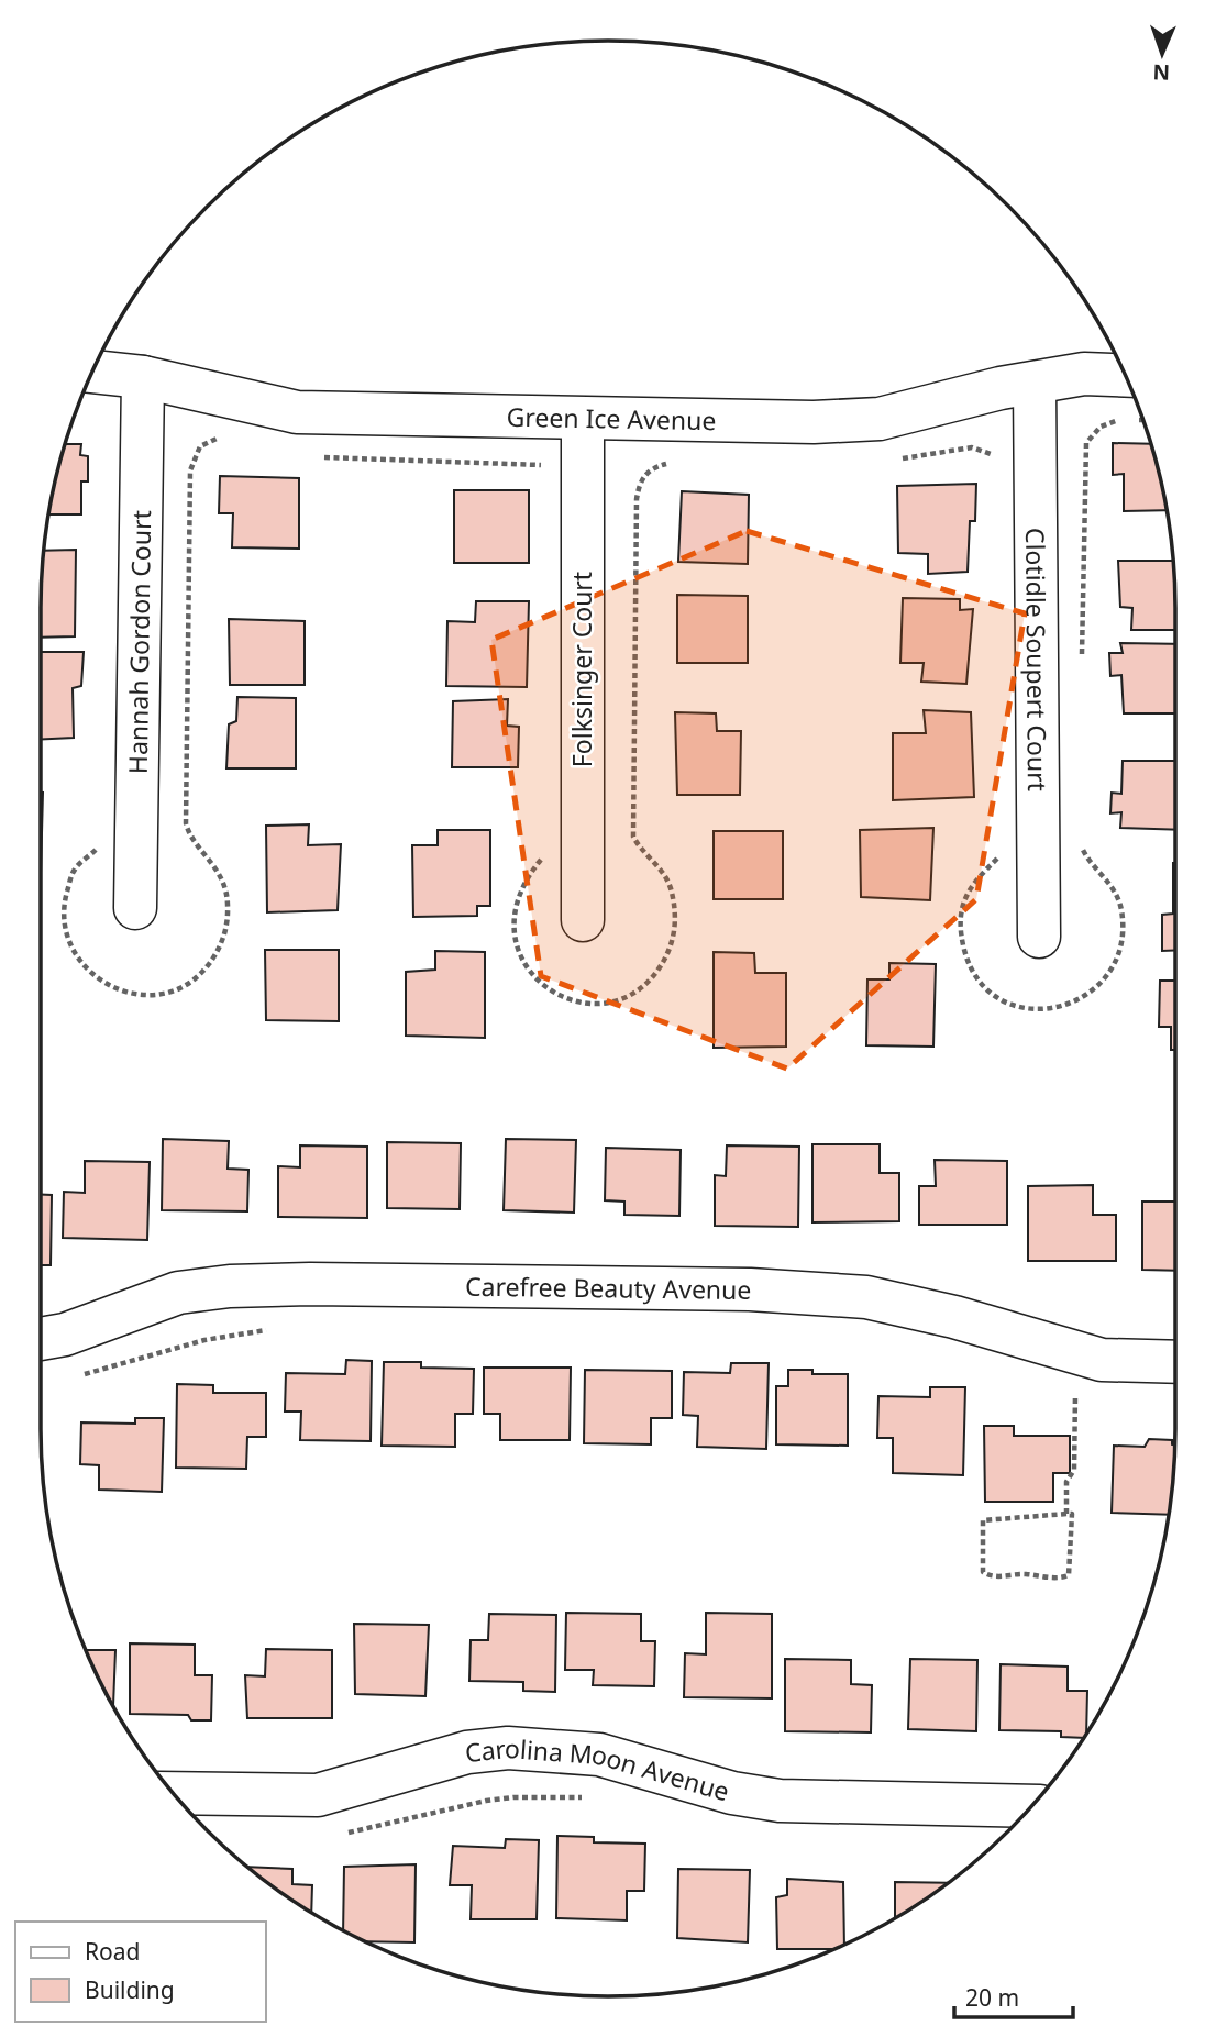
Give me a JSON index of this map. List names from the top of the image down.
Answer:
{
  "streets": {
    "street": [
      "Green Ice Avenue",
      "Hannah Gordon Court",
      "Clotidle Soupert Court",
      "Folksinger Court",
      "Carefree Beauty Avenue",
      "Carolina Moon Avenue"
    ]
  },
  "crossings": [
    ["Green Ice Avenue", "Hannah Gordon Court"],
    ["Green Ice Avenue", "Clotidle Soupert Court"],
    ["Green Ice Avenue", "Folksinger Court"]
  ],
  "legend": ["Road", "Building"],
  "scale_bar": "20 m",
  "north": "bottom"
}
